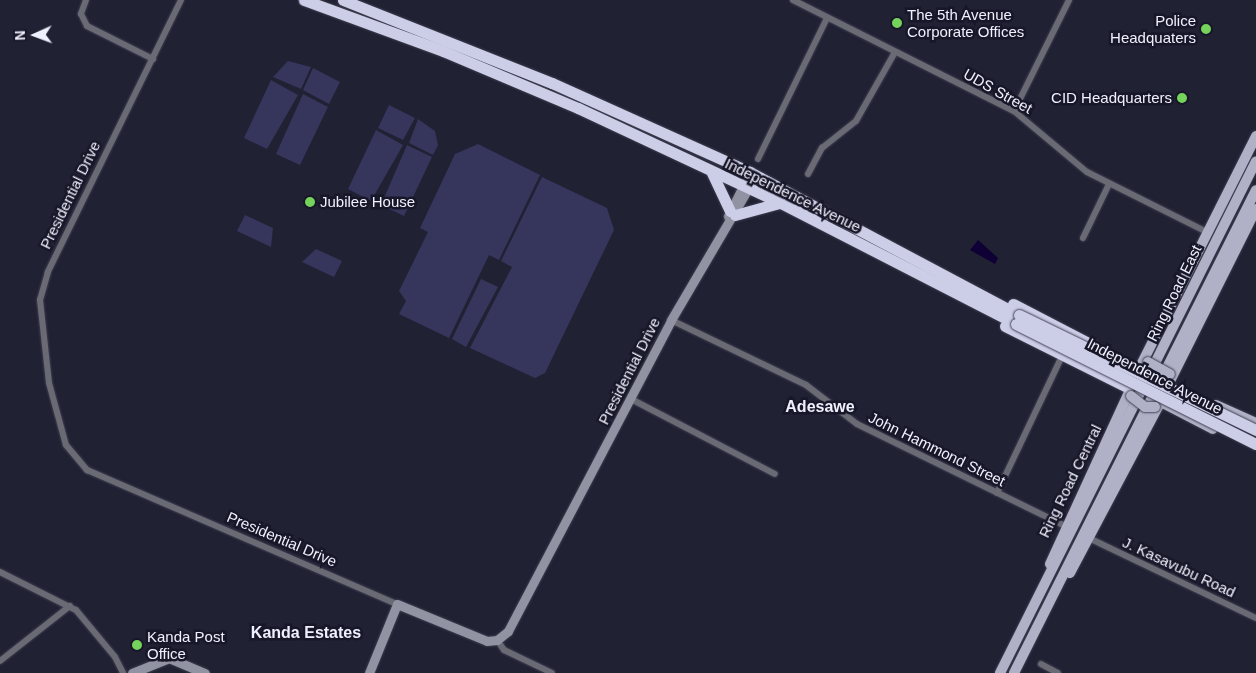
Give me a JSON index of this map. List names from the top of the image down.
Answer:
{
  "streets": {
    "highway": ["Independence Avenue"],
    "main road": ["Ring Road East", "Ring Road Central"],
    "street": [
      "UDS Street",
      "Presidential Drive",
      "John Hammond Street",
      "J. Kasavubu Road"
    ]
  },
  "crossings": [
    ["UDS Street", "Ring Road East"],
    ["Presidential Drive", "Independence Avenue"],
    ["Presidential Drive", "John Hammond Street"],
    ["Independence Avenue", "Ring Road East"],
    ["Independence Avenue", "Ring Road Central"],
    ["Ring Road East", "Ring Road Central"],
    ["John Hammond Street", "Ring Road Central"]
  ],
  "districts": ["Adesawe", "Kanda Estates"],
  "places": [
    "The 5th Avenue Corporate Offices",
    "Police Headquaters",
    "CID Headquarters",
    "Jubilee House",
    "Kanda Post Office"
  ],
  "north": "left"
}
